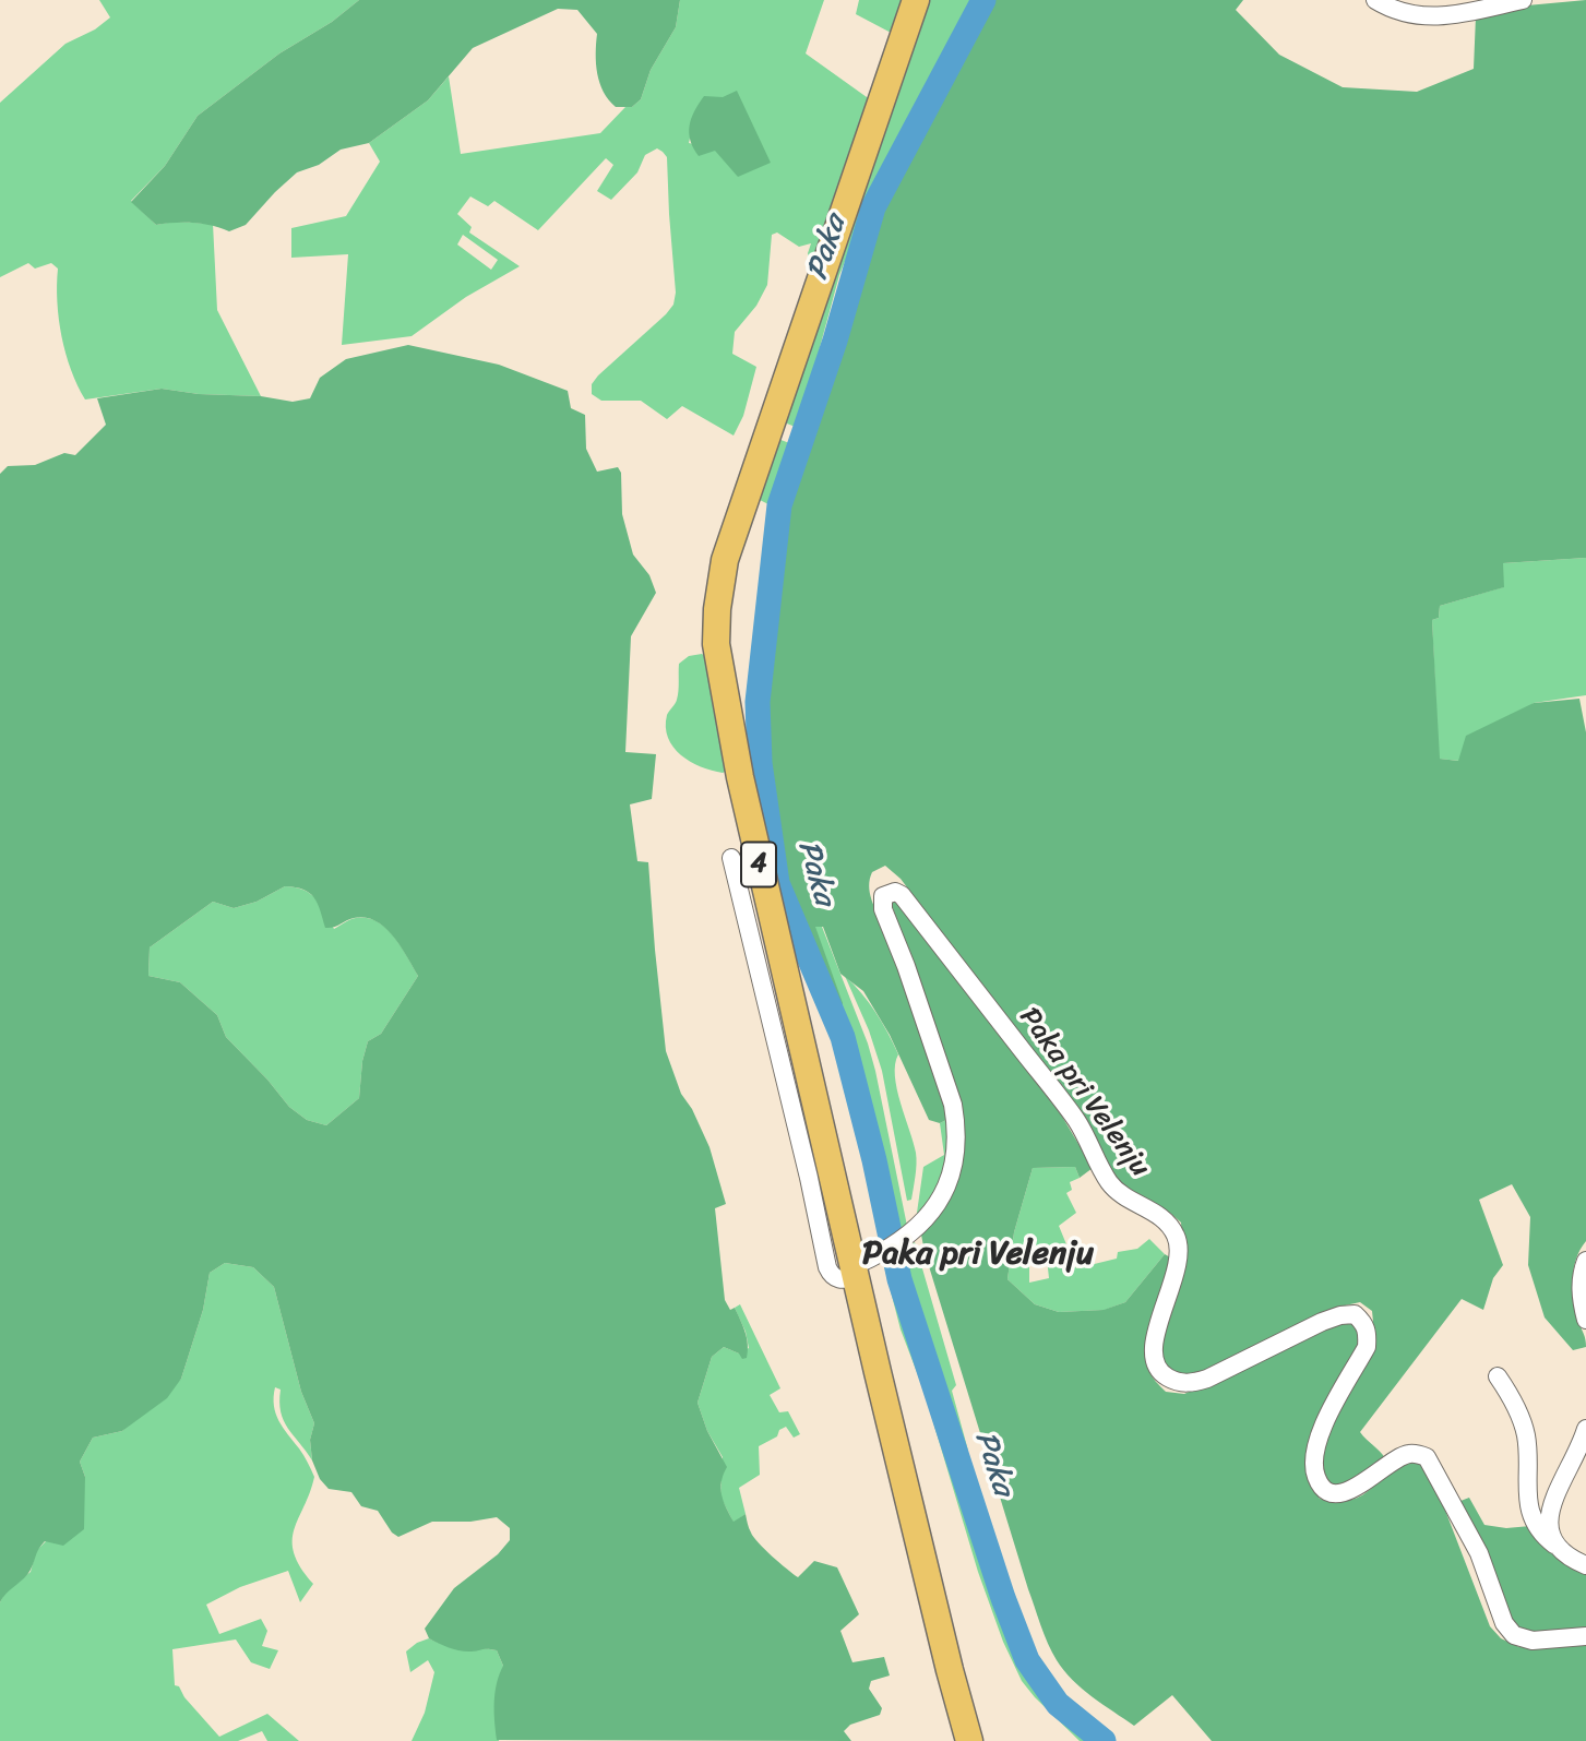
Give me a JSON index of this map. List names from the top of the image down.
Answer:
{
  "streets": {
    "main road": ["4"],
    "street": ["Paka pri Velenju"]
  },
  "crossings": [
    ["4", "Paka pri Velenju"]
  ],
  "districts": ["Paka pri Velenju"],
  "water": ["Paka"]
}
